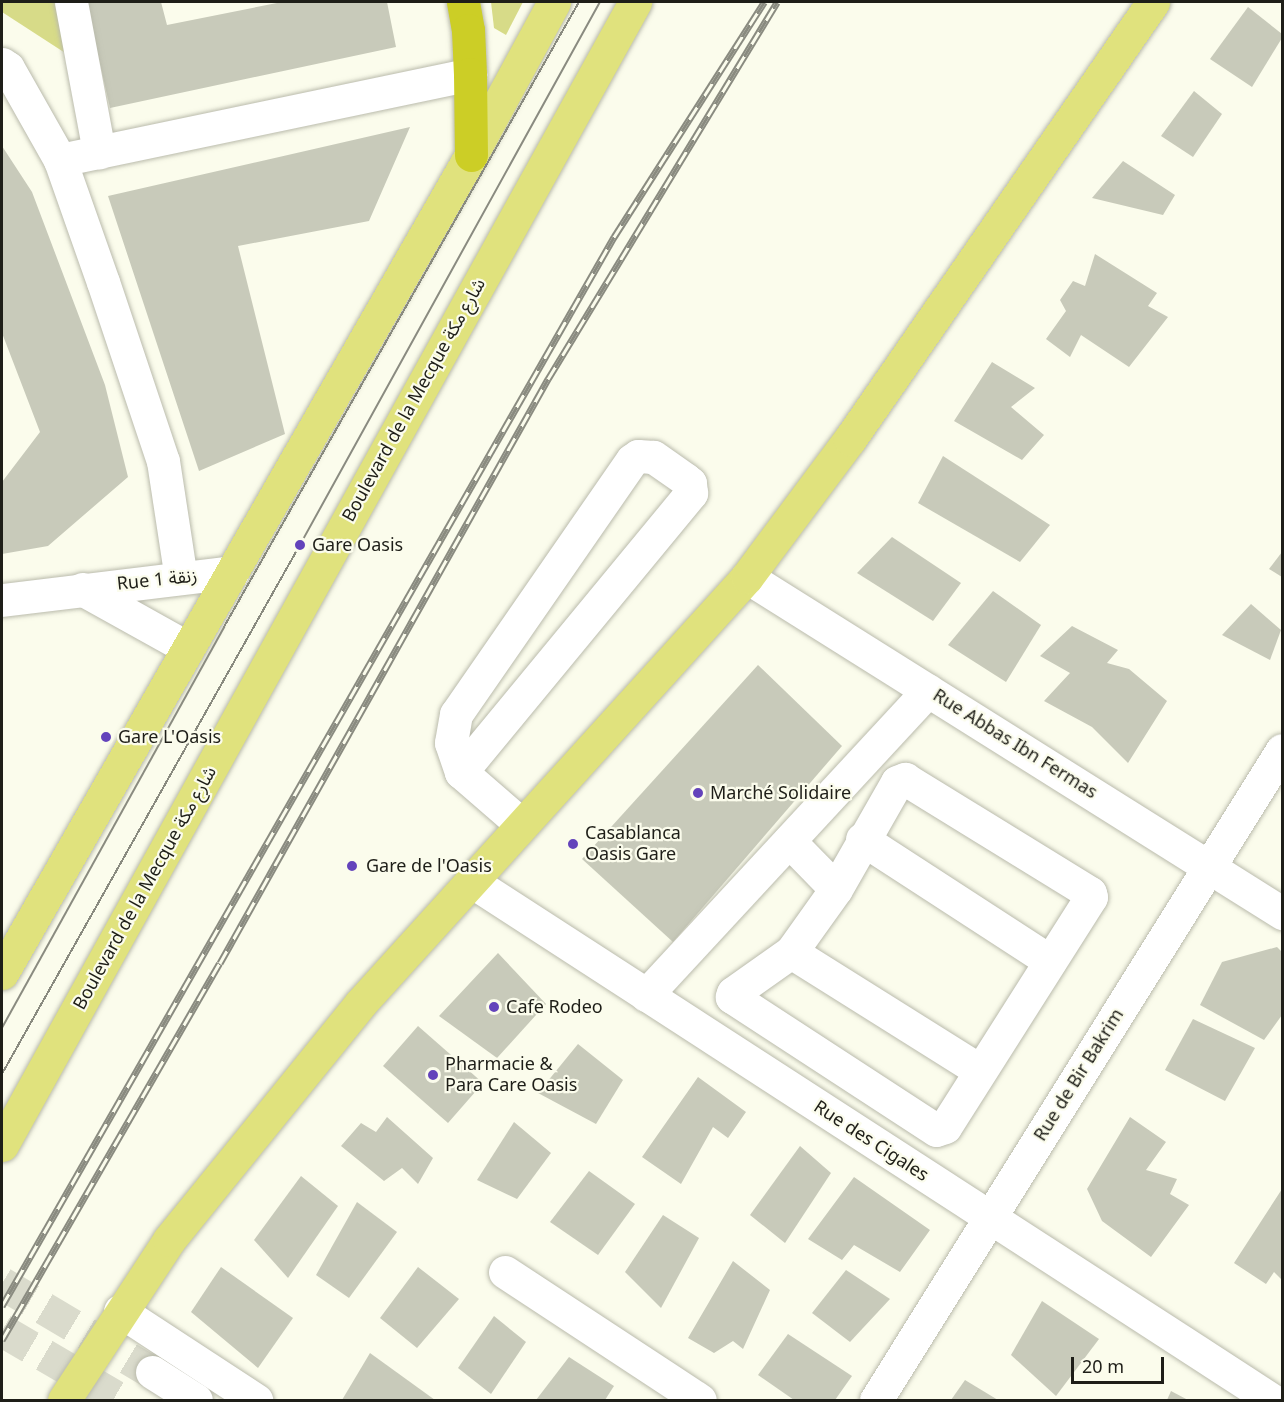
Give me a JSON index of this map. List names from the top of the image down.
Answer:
{
  "streets": {
    "main road": ["Boulevard de la Mecque شارع مكة"],
    "street": [
      "Rue 1 زنقة",
      "Rue Abbas Ibn Fermas",
      "Rue de Bir Bakrim",
      "Rue des Cigales"
    ]
  },
  "crossings": [
    ["Rue Abbas Ibn Fermas", "Rue de Bir Bakrim"],
    ["Rue de Bir Bakrim", "Rue des Cigales"]
  ],
  "places": [
    "Gare Oasis",
    "Gare L'Oasis",
    "Marché Solidaire",
    "Casablanca Oasis Gare",
    "Gare de l'Oasis",
    "Cafe Rodeo",
    "Pharmacie & Para Care Oasis"
  ],
  "scale_bar": "20 m"
}
